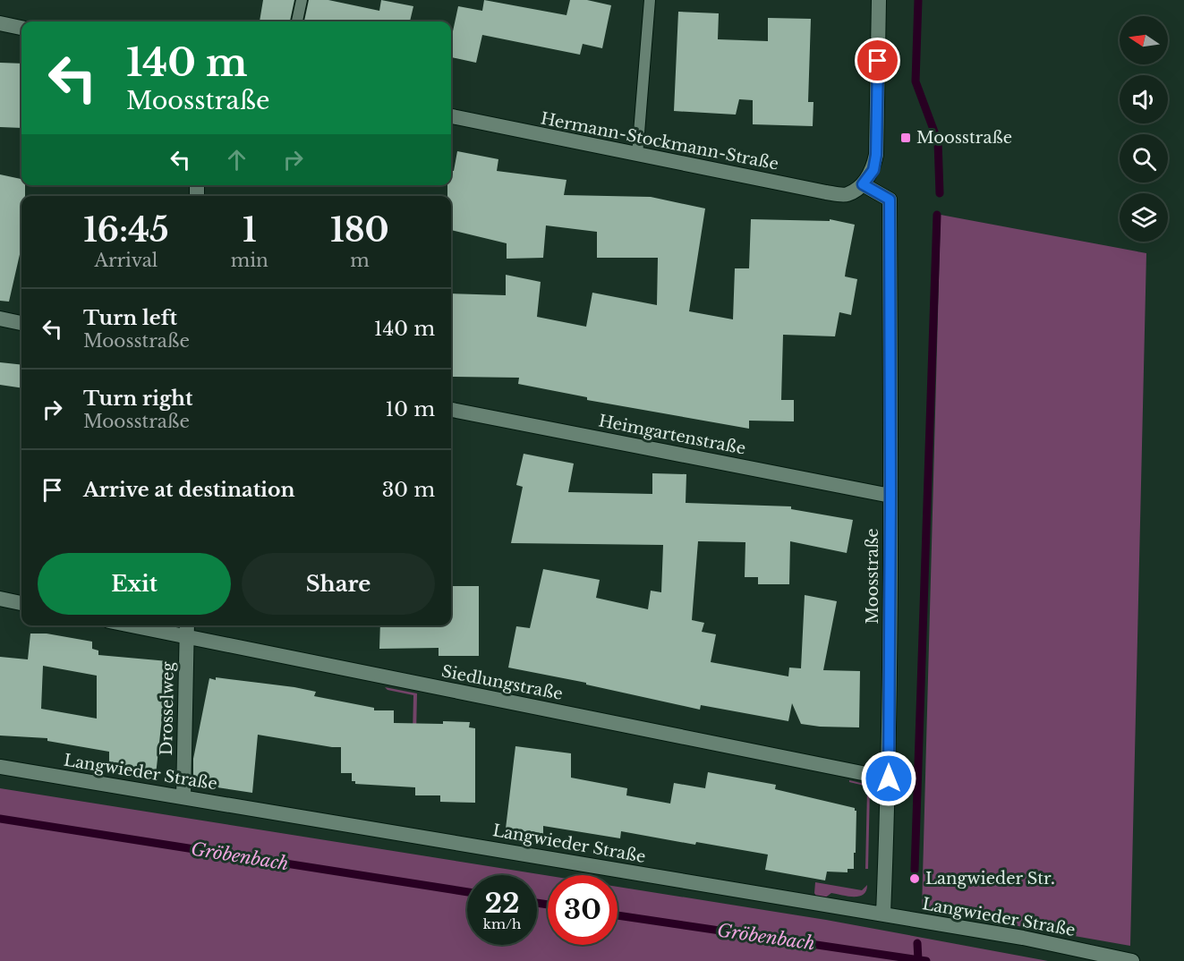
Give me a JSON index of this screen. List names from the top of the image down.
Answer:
{
  "streets": {
    "street": [
      "Hermann-Stockmann-Straße",
      "Heimgartenstraße",
      "Moosstraße",
      "Siedlungstraße",
      "Drosselweg",
      "Langwieder Straße"
    ]
  },
  "crossings": [
    ["Hermann-Stockmann-Straße", "Moosstraße"],
    ["Heimgartenstraße", "Moosstraße"],
    ["Moosstraße", "Siedlungstraße"],
    ["Moosstraße", "Langwieder Straße"],
    ["Siedlungstraße", "Drosselweg"],
    ["Drosselweg", "Langwieder Straße"]
  ],
  "water": ["Gröbenbach"],
  "places": {
    "transit": ["Moosstraße"],
    "other": ["Langwieder Str."]
  },
  "north": "left",
  "page": {
    "turn": ["140 m", "Moosstraße"],
    "eta": [
      "16:45",
      "Arrival",
      "1",
      "min",
      "180",
      "m"
    ],
    "list": [
      {
        "name": "Turn left",
        "note": "Moosstraße",
        "value": "140 m"
      },
      {
        "name": "Turn right",
        "note": "Moosstraße",
        "value": "10 m"
      },
      {
        "name": "Arrive at destination",
        "value": "30 m"
      }
    ],
    "buttons": ["Exit", "Share"],
    "speed": "22 km/h",
    "limit": "30"
  }
}
